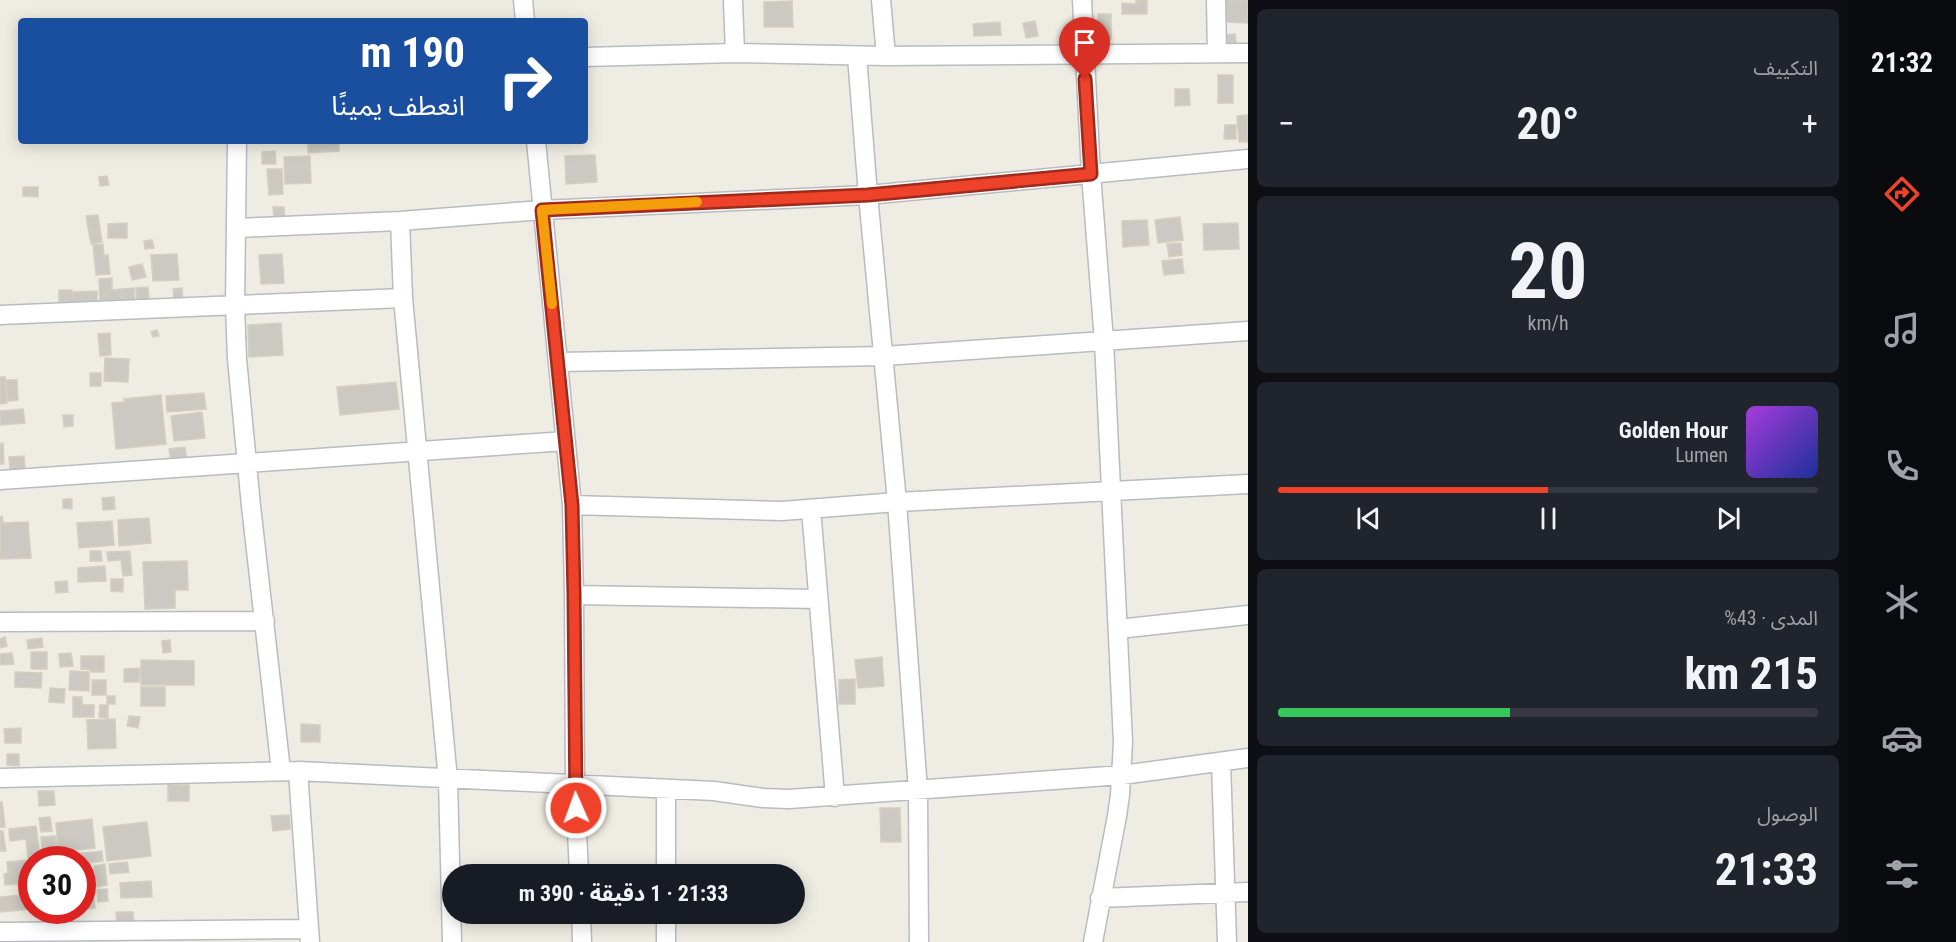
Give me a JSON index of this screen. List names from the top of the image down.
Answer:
{
  "page": {
    "tabs": "21:32",
    "tile": [
      "التكييف",
      ["20", "km/h"],
      ["المدى · 43%", "215 km"],
      ["الوصول", "21:33"]
    ],
    "turn": ["190 m", "انعطف يمينًا"],
    "heat": ["−", "20°", "+"],
    "song": ["Golden Hour", "Lumen"],
    "limit": "30",
    "trip": "21:33 · 1 دقيقة · 390 m"
  }
}
